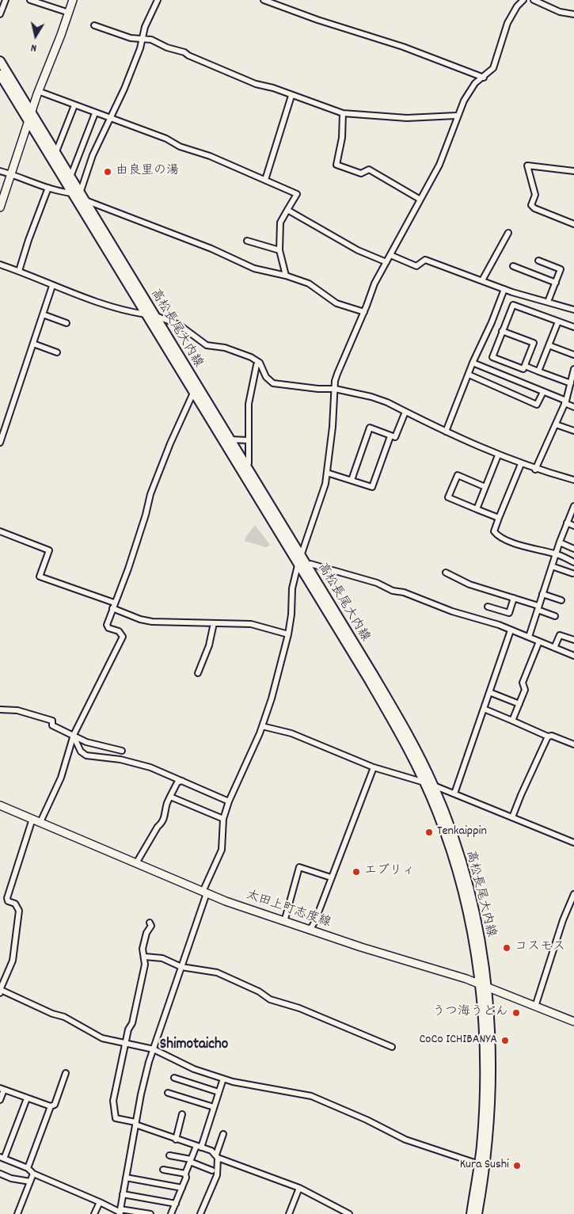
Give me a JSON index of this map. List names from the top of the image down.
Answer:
{
  "streets": {
    "main road": ["高松長尾大内線", "太田上町志度線"]
  },
  "crossings": [
    ["高松長尾大内線", "太田上町志度線"]
  ],
  "districts": ["Shimotaicho"],
  "places": [
    "由良里の湯",
    "Tenkaippin",
    "エブリィ",
    "コスモス",
    "うつ海うどん",
    "CoCo ICHIBANYA",
    "Kura Sushi"
  ],
  "north": "bottom"
}
